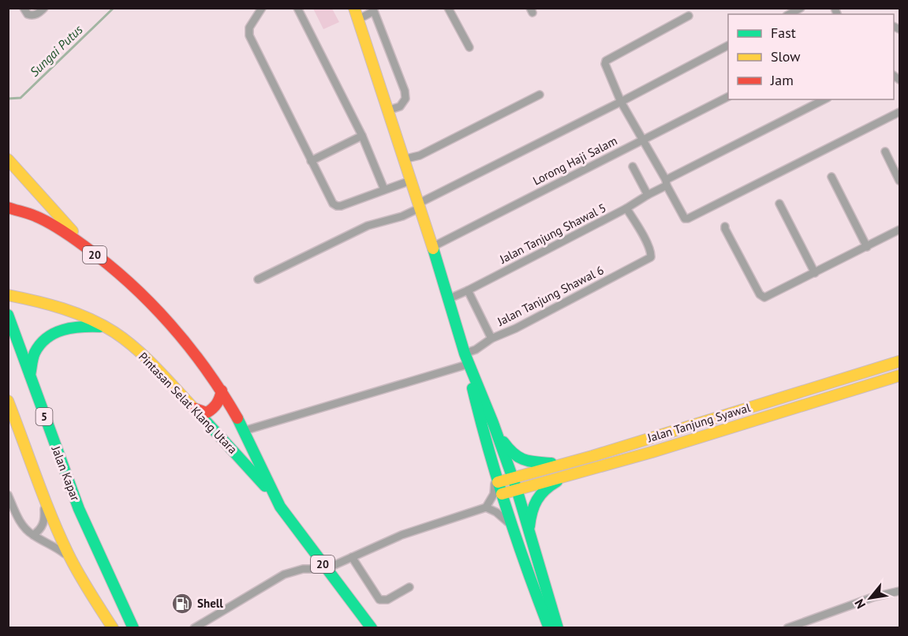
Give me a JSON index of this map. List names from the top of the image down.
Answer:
{
  "streets": {
    "main road": [
      "20",
      "Pintasan Selat Klang Utara",
      "5",
      "Jalan Tanjung Syawal",
      "Jalan Kapar"
    ],
    "street": ["Lorong Haji Salam", "Jalan Tanjung Shawal 5", "Jalan Tanjung Shawal 6"]
  },
  "crossings": [
    ["Jalan Tanjung Shawal 5", "Jalan Tanjung Shawal 6"]
  ],
  "water": ["Sungai Putus"],
  "places": {
    "fuel station": ["Shell"]
  },
  "legend": ["Fast", "Slow", "Jam"],
  "north": "bottom left"
}
